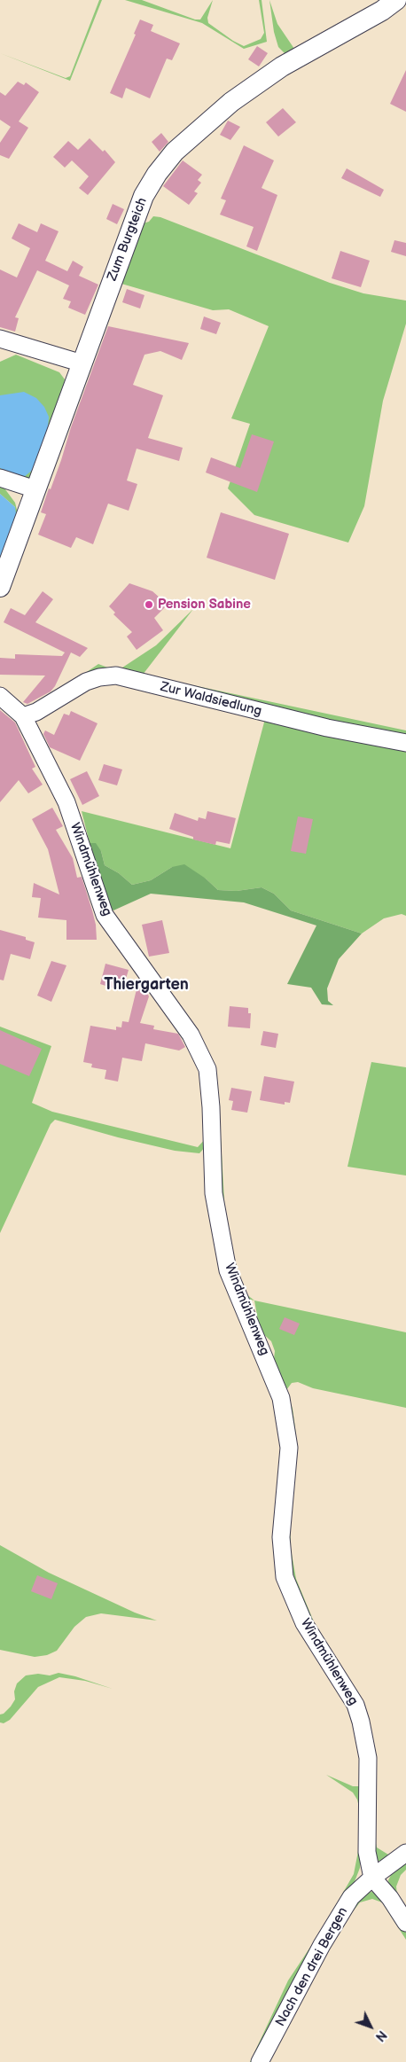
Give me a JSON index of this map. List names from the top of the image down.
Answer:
{
  "streets": {
    "street": [
      "Zum Burgteich",
      "Zur Waldsiedlung",
      "Windmühlenweg",
      "Nach den drei Bergen"
    ]
  },
  "crossings": [
    ["Zur Waldsiedlung", "Windmühlenweg"],
    ["Windmühlenweg", "Nach den drei Bergen"]
  ],
  "districts": ["Thiergarten"],
  "places": ["Pension Sabine"],
  "north": "bottom right"
}
